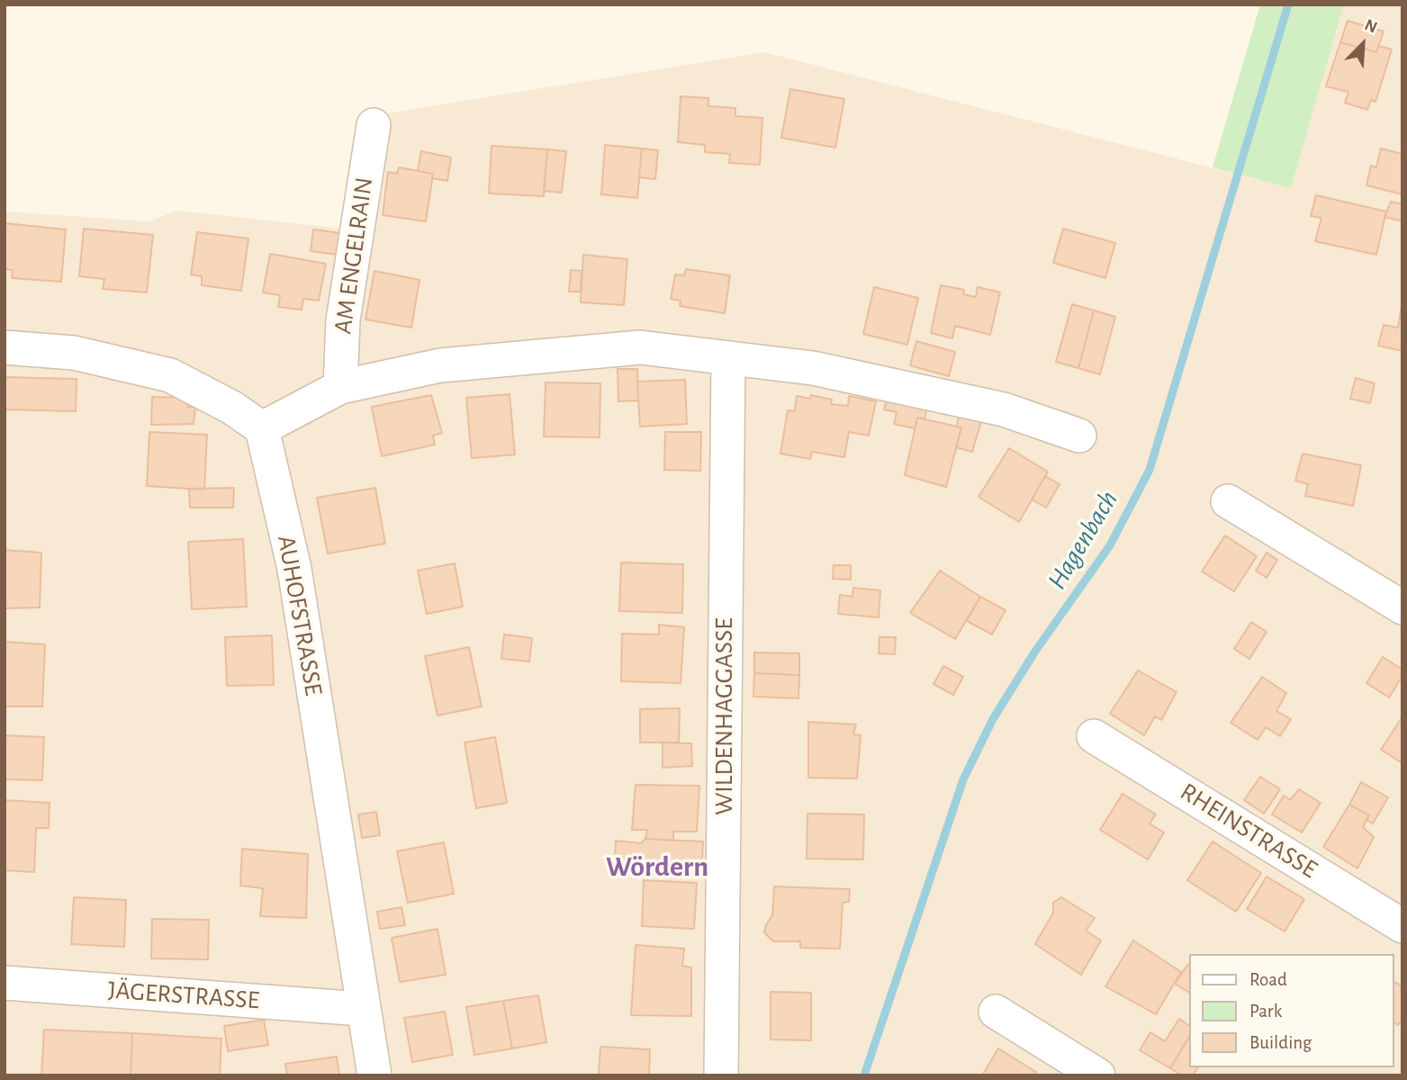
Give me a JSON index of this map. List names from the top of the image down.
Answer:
{
  "streets": {
    "street": [
      "AM ENGELRAIN",
      "AUHOFSTRASSE",
      "WILDENHAGGASSE",
      "RHEINSTRASSE",
      "JÄGERSTRASSE"
    ]
  },
  "crossings": [
    ["AUHOFSTRASSE", "JÄGERSTRASSE"]
  ],
  "districts": ["Wördern"],
  "water": ["Hagenbach"],
  "legend": ["Road", "Park", "Building"],
  "north": "top right"
}
